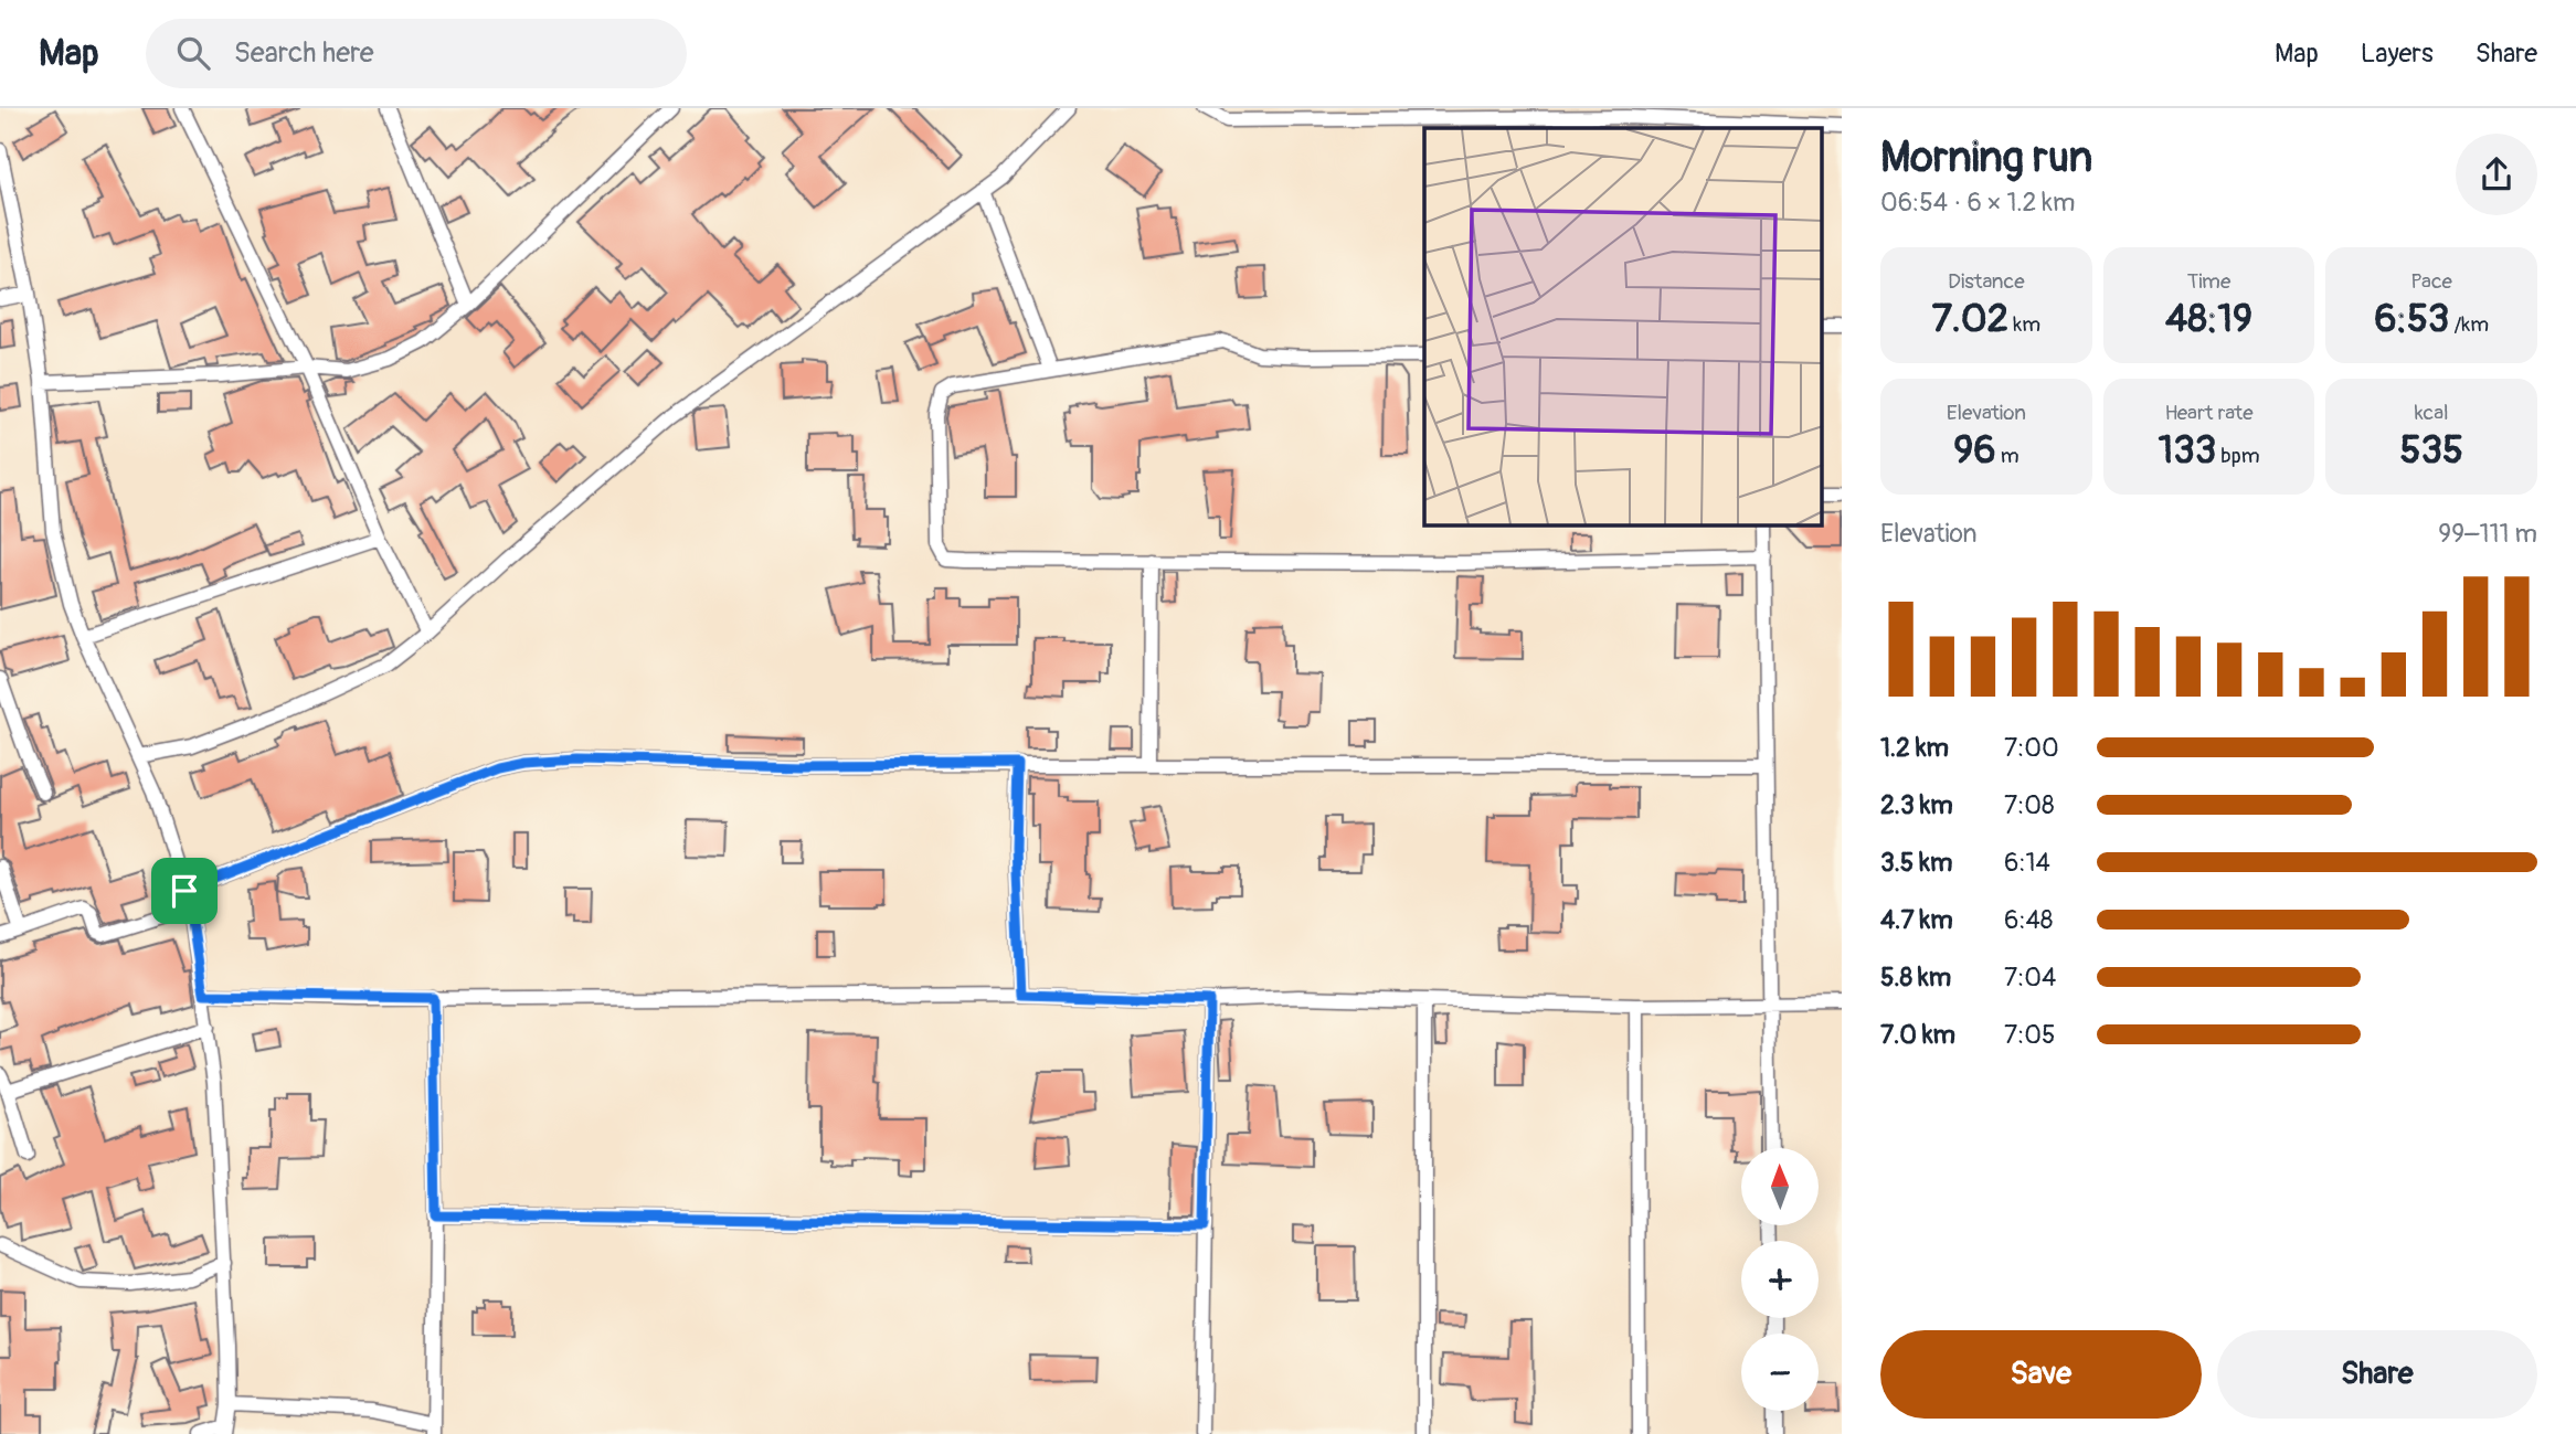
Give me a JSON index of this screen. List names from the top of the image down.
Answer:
{
  "north": "top",
  "page": {
    "header": "Map",
    "search": "Search here",
    "nav": ["Map", "Layers", "Share"],
    "heading": ["Morning run", "06:54 · 6 × 1.2 km"],
    "stats": [
      ["Distance", "7.02 km"],
      ["Time", "48:19"],
      ["Pace", "6:53 /km"],
      ["Elevation", "96 m"],
      ["Heart rate", "133 bpm"],
      ["kcal", "535"]
    ],
    "chart": ["Elevation", "99–111 m"],
    "list": [
      {
        "name": "1.2 km",
        "note": "7:00"
      },
      {
        "name": "2.3 km",
        "note": "7:08"
      },
      {
        "name": "3.5 km",
        "note": "6:14"
      },
      {
        "name": "4.7 km",
        "note": "6:48"
      },
      {
        "name": "5.8 km",
        "note": "7:04"
      },
      {
        "name": "7.0 km",
        "note": "7:05"
      }
    ],
    "map_buttons": ["+", "−"],
    "buttons": ["Save", "Share"]
  }
}
